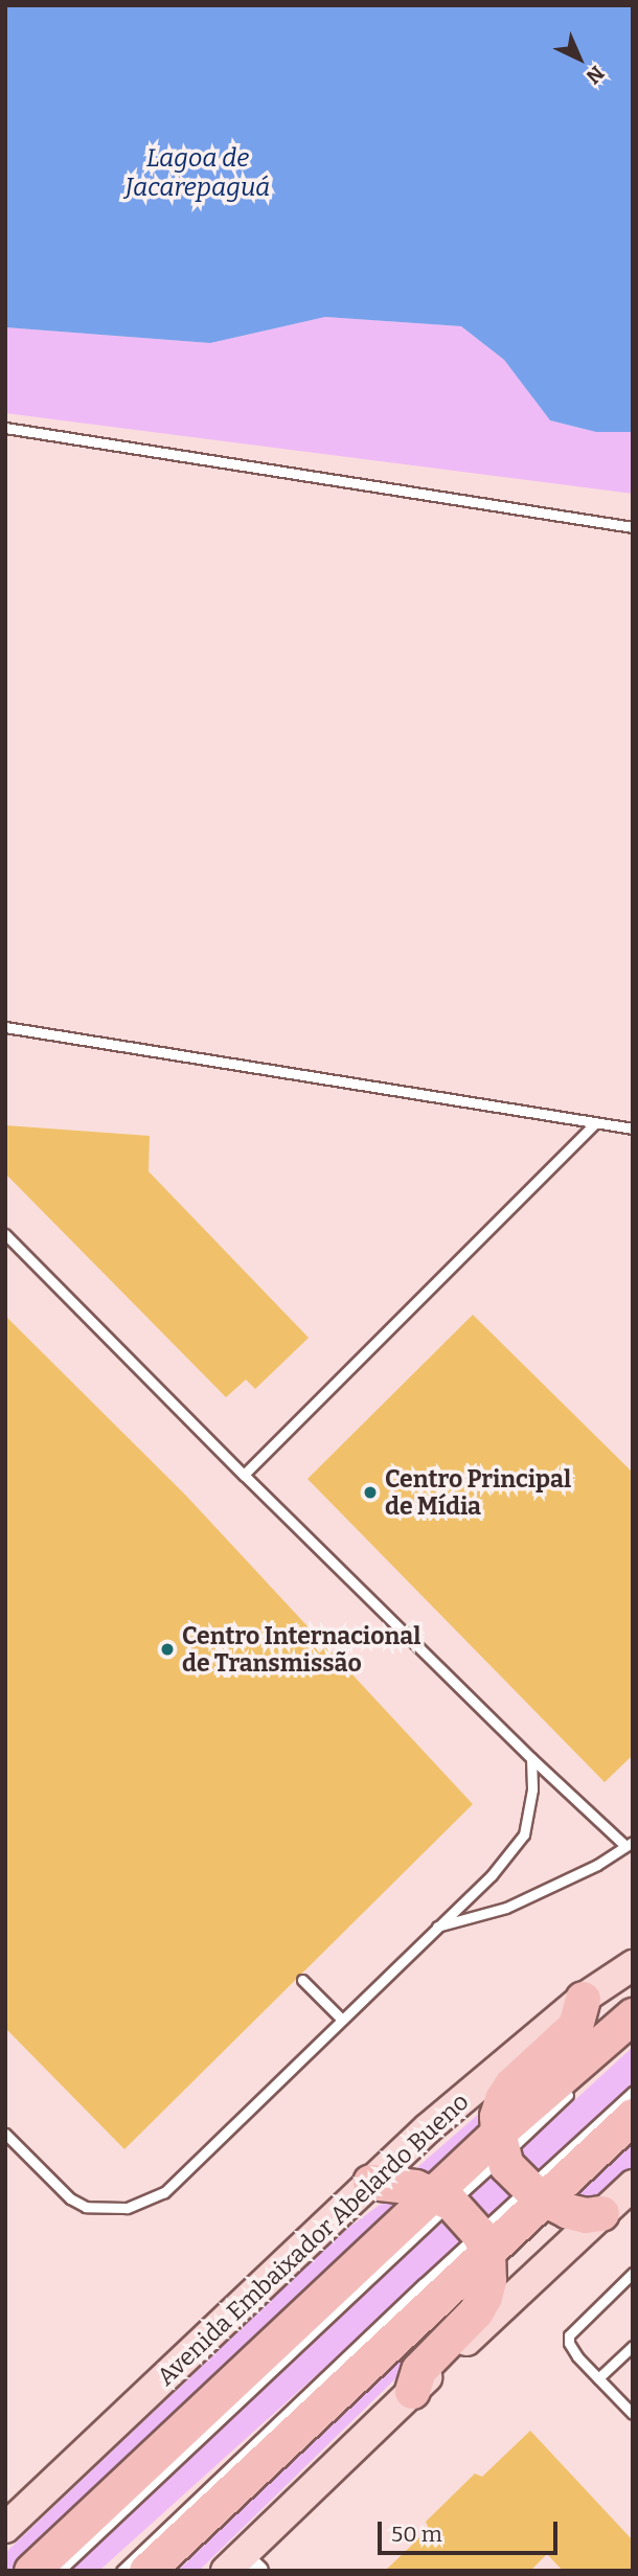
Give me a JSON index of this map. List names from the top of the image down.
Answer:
{
  "streets": {
    "highway": ["Avenida Embaixador Abelardo Bueno"]
  },
  "water": ["Lagoa de Jacarepaguá"],
  "places": ["Centro Principal de Mídia", "Centro Internacional de Transmissão"],
  "scale_bar": "50 m",
  "north": "bottom right"
}
